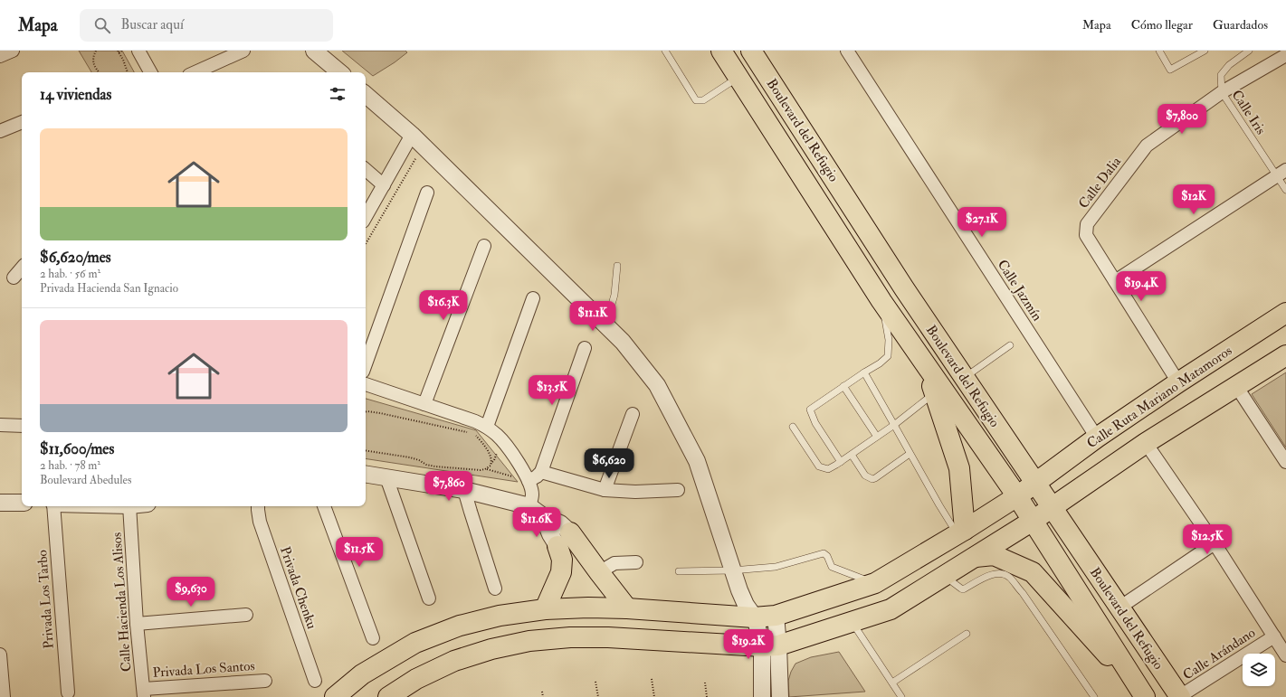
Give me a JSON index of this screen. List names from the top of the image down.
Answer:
{
  "streets": {
    "main road": ["Boulevard del Refugio", "Calle Ruta Mariano Matamoros"],
    "street": [
      "Calle Dalia",
      "Calle Jazmín",
      "Privada Chenku",
      "Privada Los Tarbo",
      "Calle Hacienda Los Alisos",
      "Calle Arándano",
      "Privada Los Santos"
    ],
    "lane": ["Calle Iris"]
  },
  "crossings": [
    ["Calle Iris", "Calle Dalia"],
    ["Boulevard del Refugio", "Calle Ruta Mariano Matamoros"],
    ["Boulevard del Refugio", "Calle Arándano"],
    ["Calle Dalia", "Calle Ruta Mariano Matamoros"],
    ["Calle Jazmín", "Calle Ruta Mariano Matamoros"],
    ["Calle Hacienda Los Alisos", "Privada Los Santos"]
  ],
  "page": {
    "header": "Mapa",
    "search": "Buscar aquí",
    "nav": ["Mapa", "Cómo llegar", "Guardados"],
    "heading": "14 viviendas",
    "price": [
      "$7,800",
      "$12K",
      "$27.1K",
      "$19.4K",
      "$16.3K",
      "$11.1K",
      "$13.5K",
      "$6,620",
      "$7,860",
      "$11.6K",
      "$12.5K",
      "$11.5K",
      "$9,630",
      "$19.2K"
    ],
    "list": [
      {
        "name": "$6,620/mes",
        "note": "2 hab. · 56 m² · Privada Hacienda San Ignacio"
      },
      {
        "name": "$11,600/mes",
        "note": "2 hab. · 78 m² · Boulevard Abedules"
      }
    ]
  }
}
